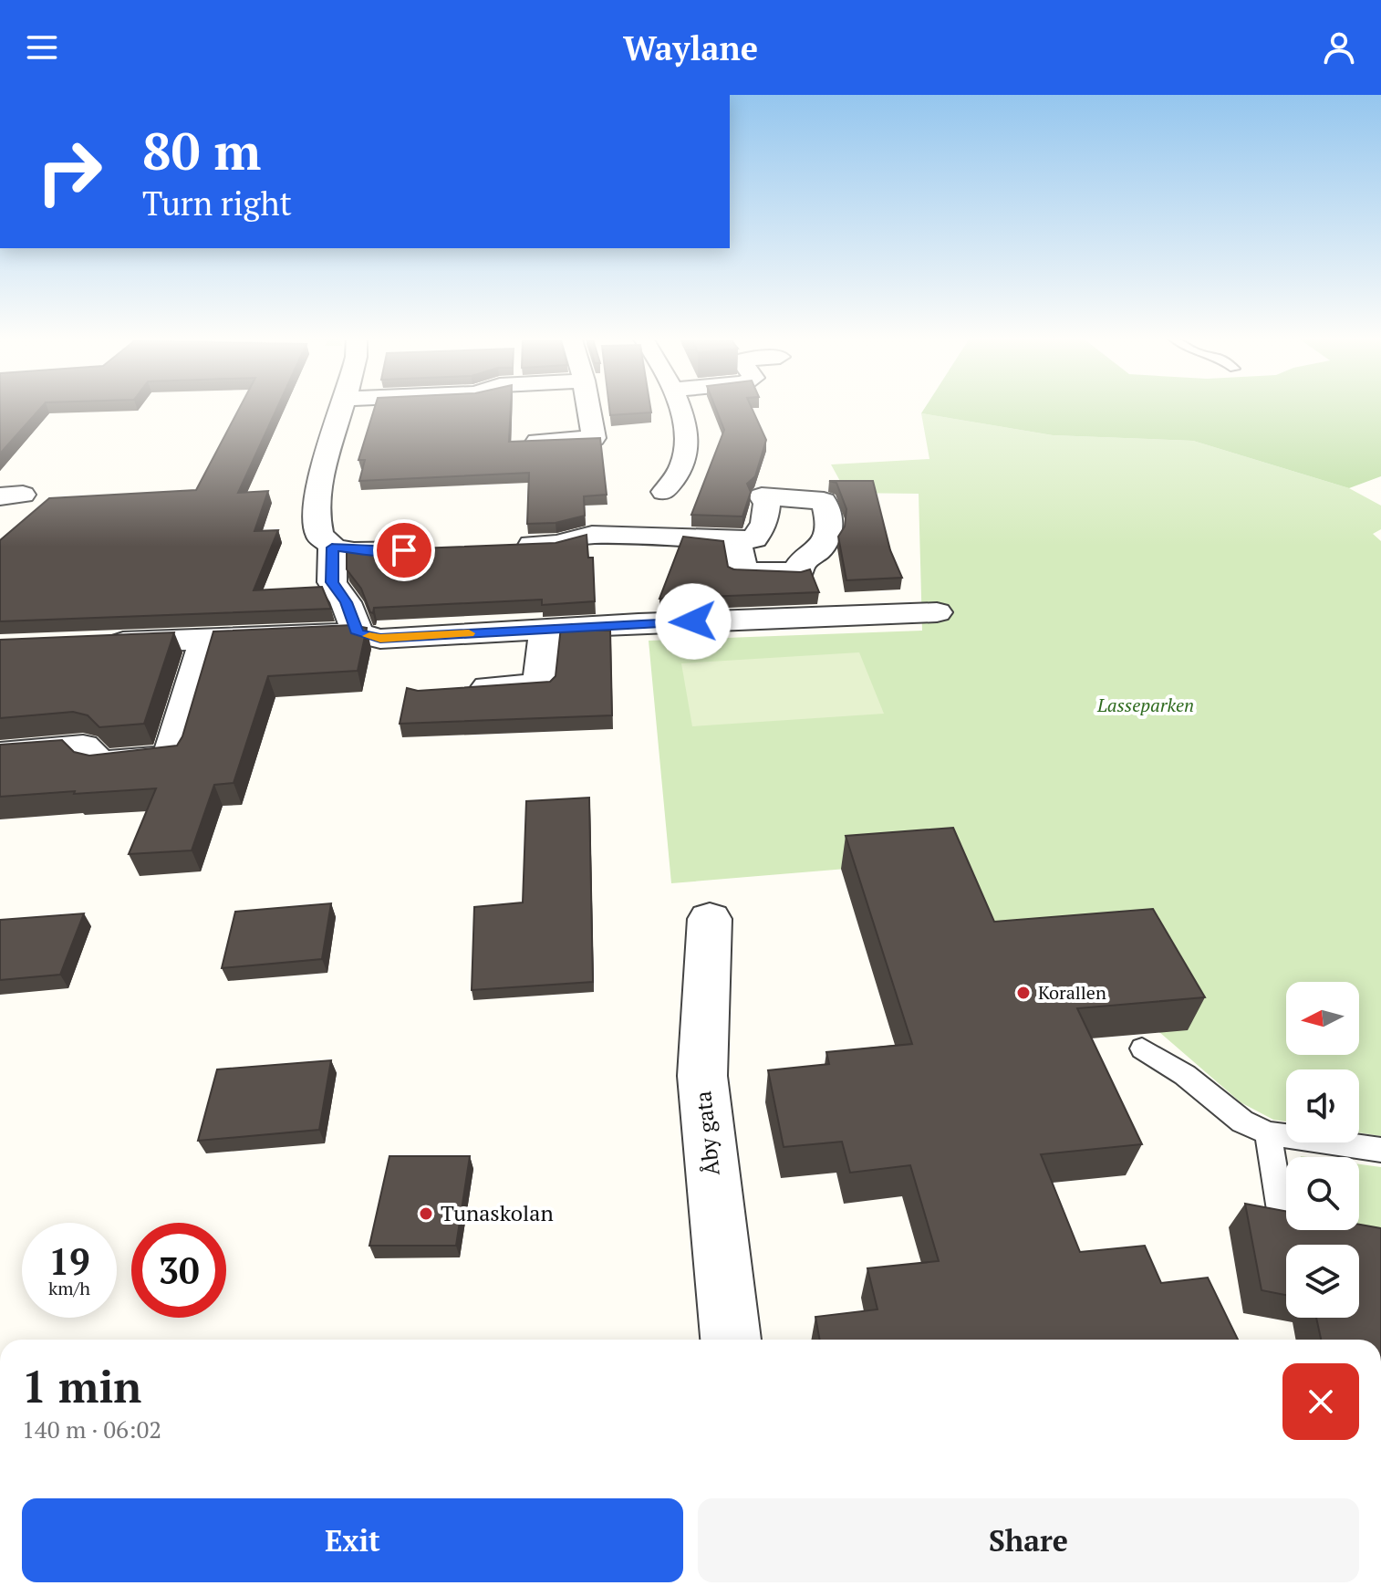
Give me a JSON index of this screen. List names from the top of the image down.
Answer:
{
  "streets": {
    "street": ["Åby gata"]
  },
  "parks": ["Lasseparken"],
  "places": ["Korallen", "Tunaskolan"],
  "north": "left",
  "page": {
    "header": "Waylane",
    "turn": ["80 m", "Turn right"],
    "speed": "19 km/h",
    "limit": "30",
    "heading": ["1 min", "140 m · 06:02"],
    "buttons": ["Exit", "Share"]
  }
}
